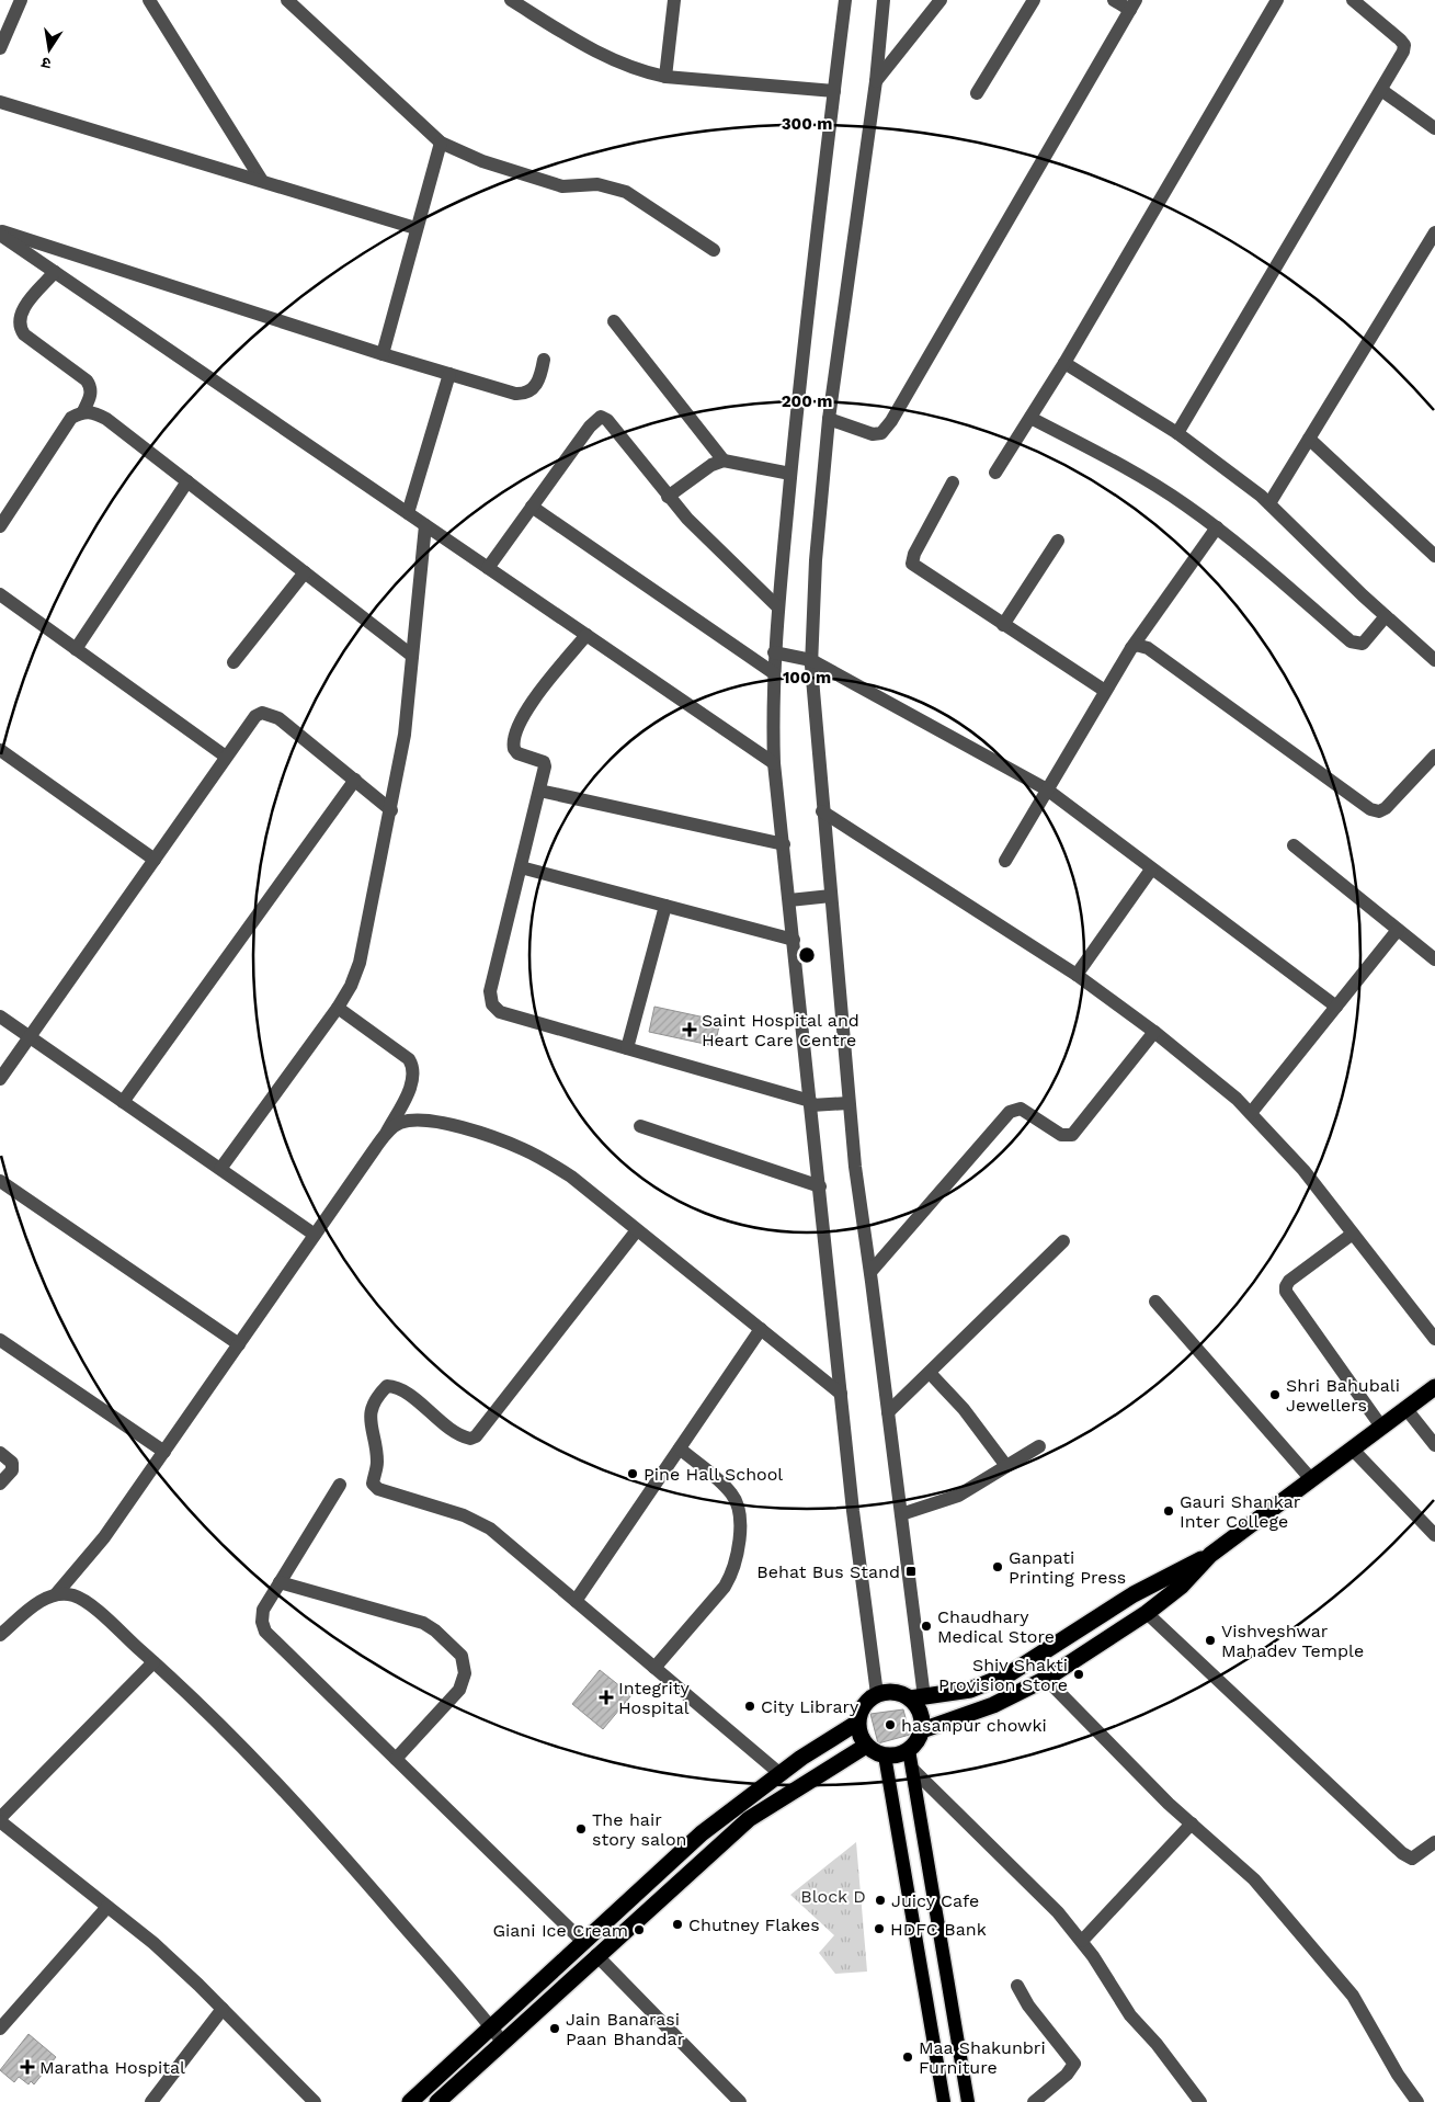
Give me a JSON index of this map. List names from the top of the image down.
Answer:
{
  "parks": ["Block D"],
  "places": {
    "health": ["Saint Hospital and Heart Care Centre", "Integrity Hospital", "Maratha Hospital"],
    "other": [
      "Shri Bahubali Jewellers",
      "Pine Hall School",
      "Gauri Shankar Inter College",
      "Ganpati Printing Press",
      "Chaudhary Medical Store",
      "Vishveshwar Mahadev Temple",
      "Shiv Shakti Provision Store",
      "City Library",
      "hasanpur chowki",
      "The hair story salon",
      "Juicy Cafe",
      "Chutney Flakes",
      "HDFC Bank",
      "Giani Ice Cream",
      "Jain Banarasi Paan Bhandar",
      "Maa Shakunbri Furniture"
    ],
    "transit": ["Behat Bus Stand"]
  },
  "north": "bottom",
  "rings": ["300 m", "200 m", "100 m"]
}
